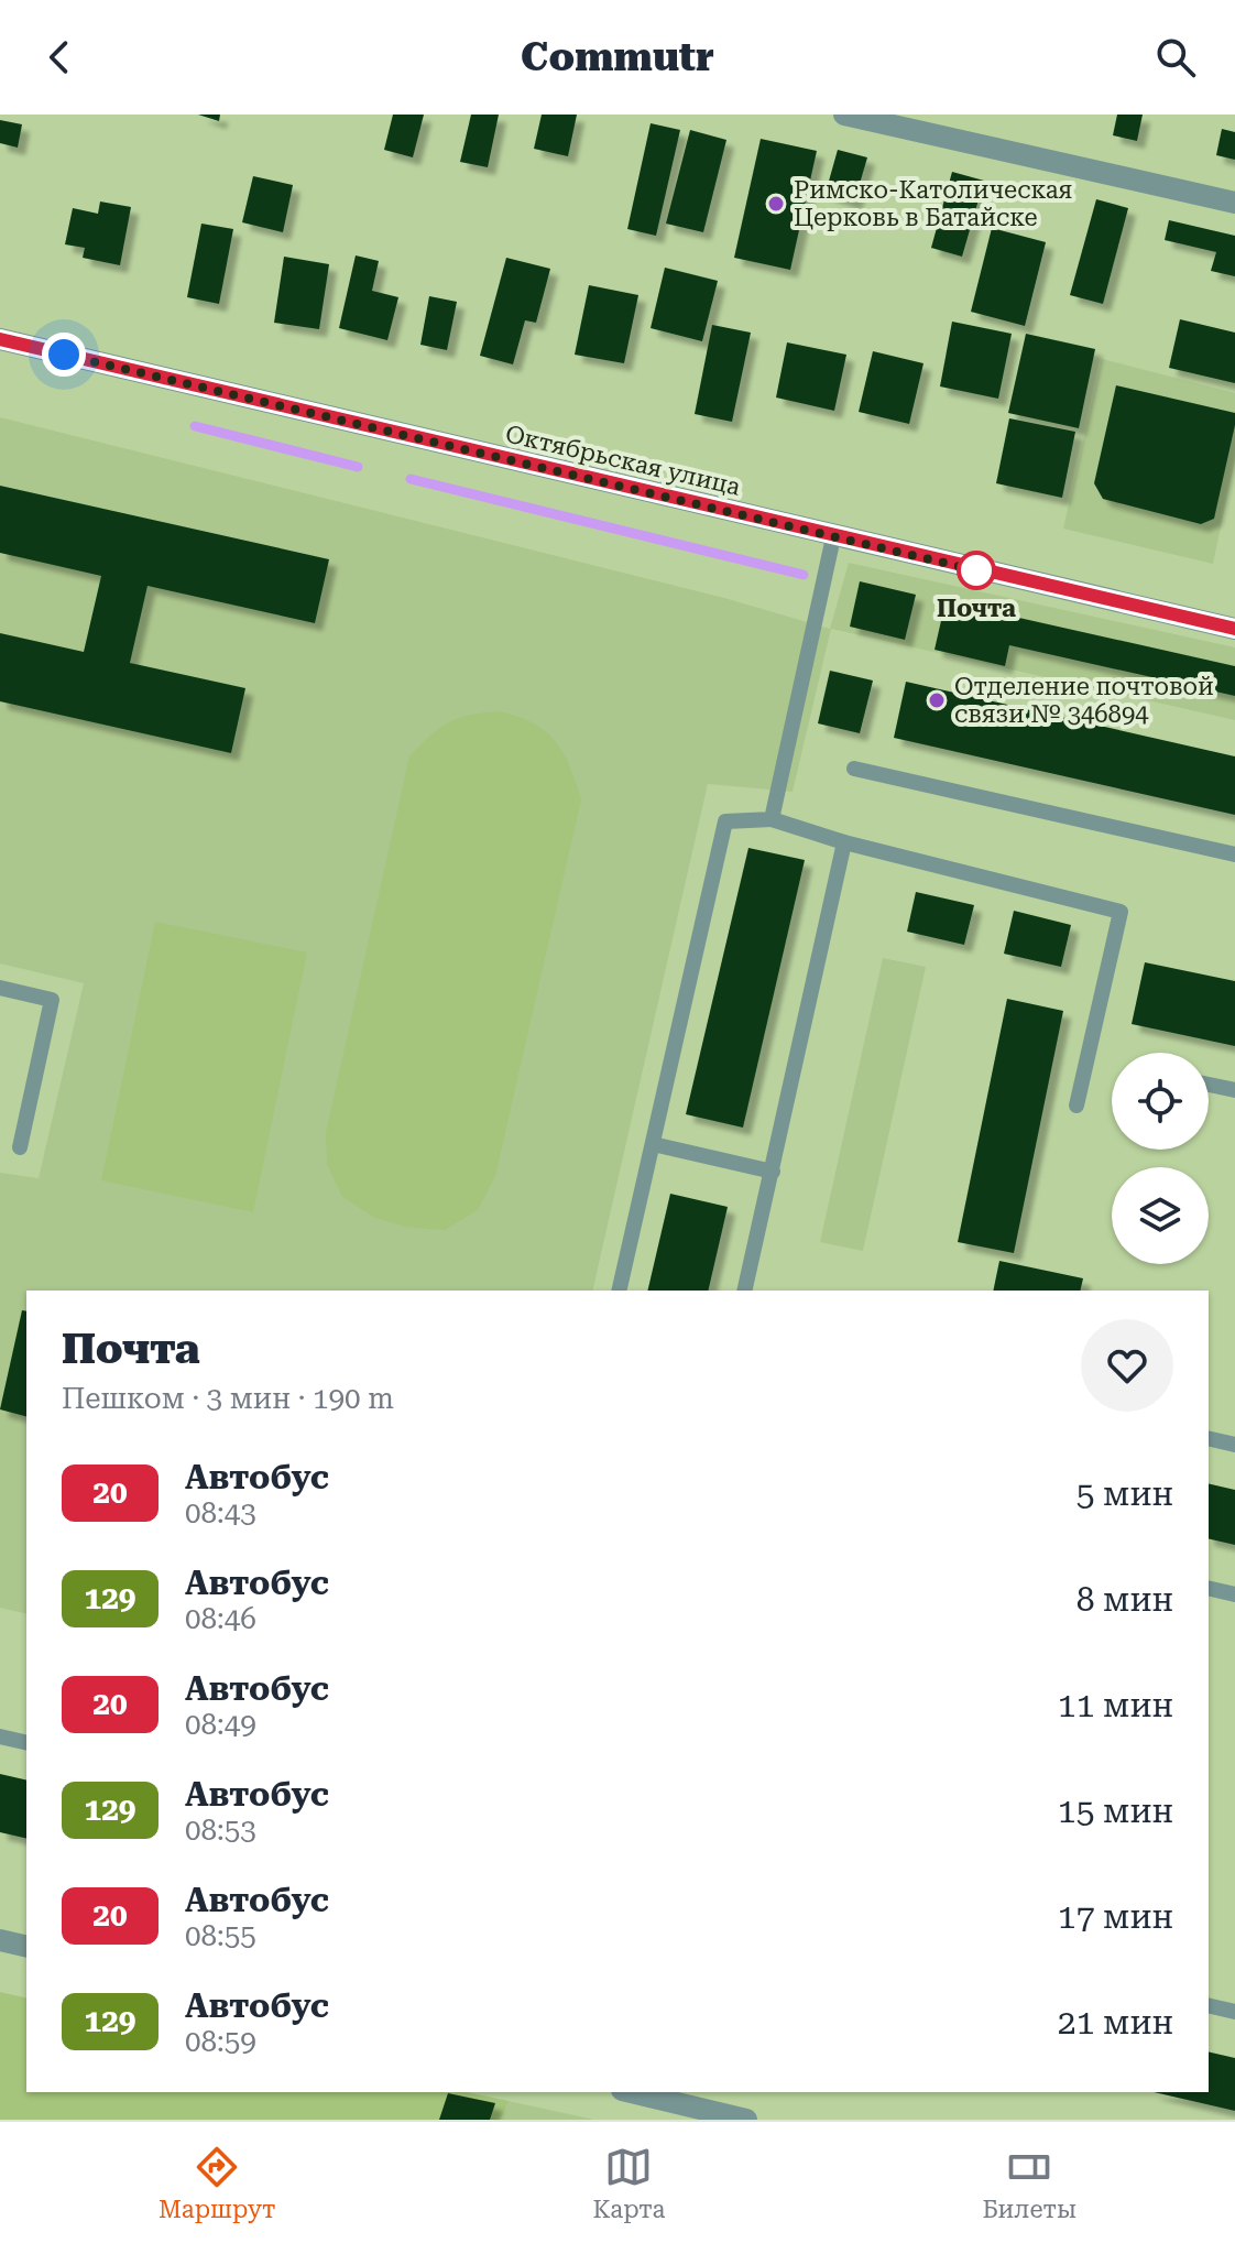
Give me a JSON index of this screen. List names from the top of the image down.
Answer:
{
  "streets": {
    "street": ["Октябрьская улица"]
  },
  "places": ["Римско-Католическая Церковь в Батайске", "Почта", "Отделение почтовой связи № 346894"],
  "lines": ["bus line 20"],
  "page": {
    "header": "Commutr",
    "heading": ["Почта", "Пешком · 3 мин · 190 m"],
    "list": [
      {
        "mark": "20",
        "name": "Автобус",
        "note": "08:43",
        "value": "5 мин"
      },
      {
        "mark": "129",
        "name": "Автобус",
        "note": "08:46",
        "value": "8 мин"
      },
      {
        "mark": "20",
        "name": "Автобус",
        "note": "08:49",
        "value": "11 мин"
      },
      {
        "mark": "129",
        "name": "Автобус",
        "note": "08:53",
        "value": "15 мин"
      },
      {
        "mark": "20",
        "name": "Автобус",
        "note": "08:55",
        "value": "17 мин"
      },
      {
        "mark": "129",
        "name": "Автобус",
        "note": "08:59",
        "value": "21 мин"
      }
    ],
    "tabs": ["Маршрут", "Карта", "Билеты"]
  }
}
